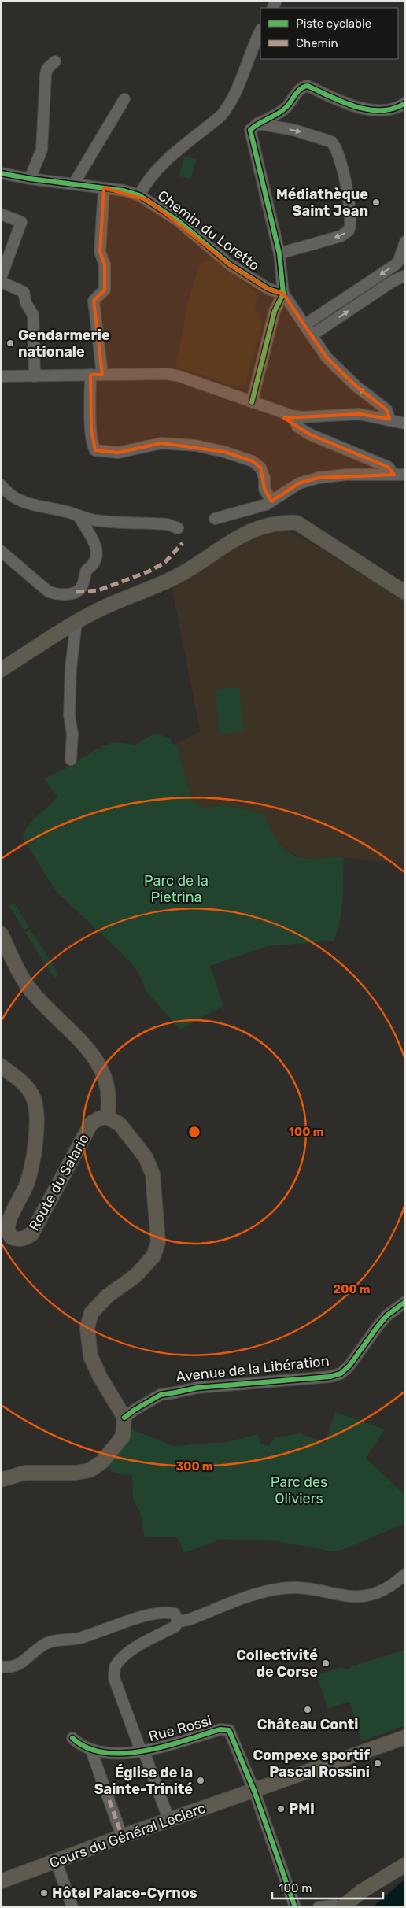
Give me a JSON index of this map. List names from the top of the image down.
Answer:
{
  "streets": {
    "main road": ["Route du Salario", "Cours du Général Leclerc"],
    "street": ["Chemin du Loretto", "Avenue de la Libération", "Rue Rossi"]
  },
  "crossings": [
    ["Rue Rossi", "Cours du Général Leclerc"]
  ],
  "parks": ["Parc de la Pietrina", "Parc des Oliviers"],
  "places": [
    "Médiathèque Saint Jean",
    "Gendarmerie nationale",
    "Collectivité de Corse",
    "Château Conti",
    "Compexe sportif Pascal Rossini",
    "Église de la Sainte-Trinité",
    "PMI",
    "Hôtel Palace-Cyrnos"
  ],
  "legend": ["Piste cyclable", "Chemin"],
  "scale_bar": "100 m",
  "rings": ["100 m", "200 m", "300 m"]
}
